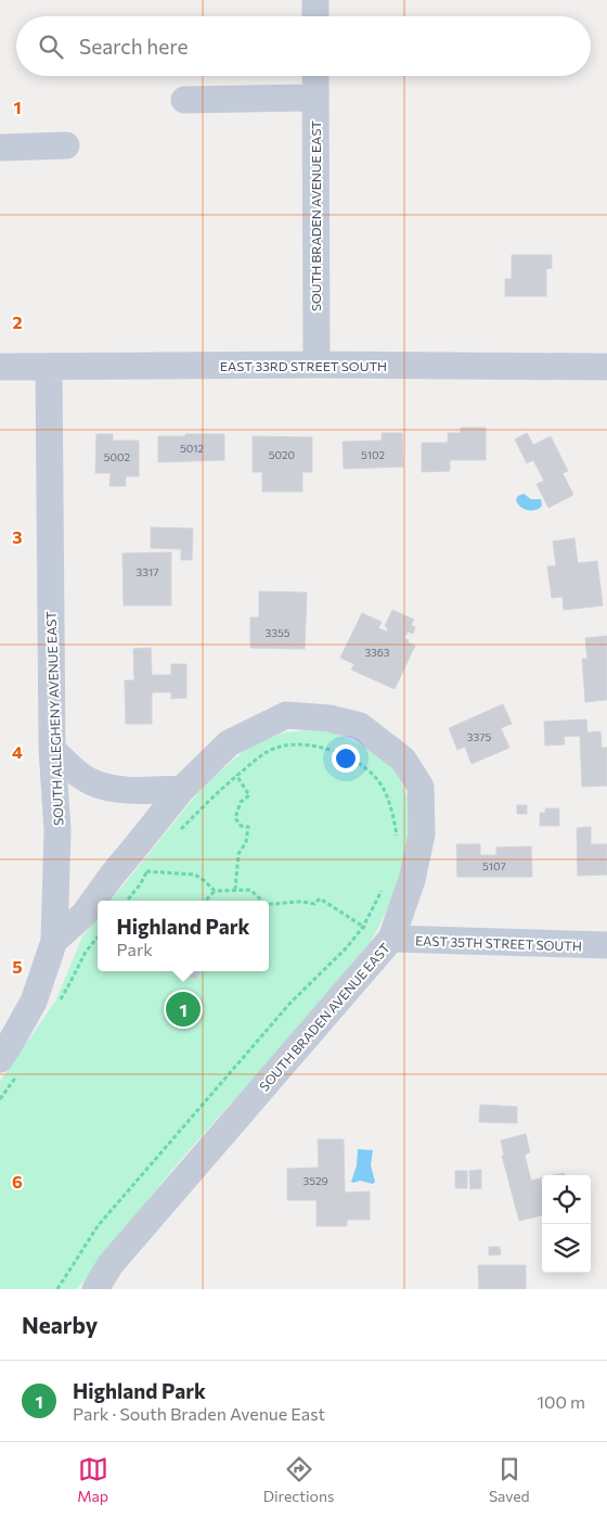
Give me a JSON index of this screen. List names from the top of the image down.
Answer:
{
  "streets": {
    "street": [
      "SOUTH BRADEN AVENUE EAST",
      "EAST 33RD STREET SOUTH",
      "SOUTH ALLEGHENY AVENUE EAST",
      "EAST 35TH STREET SOUTH"
    ]
  },
  "crossings": [
    ["SOUTH BRADEN AVENUE EAST", "EAST 33RD STREET SOUTH"],
    ["SOUTH BRADEN AVENUE EAST", "SOUTH ALLEGHENY AVENUE EAST"],
    ["SOUTH BRADEN AVENUE EAST", "EAST 35TH STREET SOUTH"],
    ["EAST 33RD STREET SOUTH", "SOUTH ALLEGHENY AVENUE EAST"]
  ],
  "house_numbers": [
    "5012",
    "5020",
    "5102",
    "5002",
    "3317",
    "3355",
    "3363",
    "3375",
    "5107",
    "3529"
  ],
  "page": {
    "search": "Search here",
    "popup": ["Highland Park", "Park"],
    "pins": "1",
    "heading": "Nearby",
    "list": [
      {
        "mark": "1",
        "name": "Highland Park",
        "note": "Park · South Braden Avenue East",
        "value": "100 m"
      }
    ],
    "nav": ["Map", "Directions", "Saved"]
  },
  "grid": {
    "rows": [
      "1",
      "2",
      "3",
      "4",
      "5",
      "6"
    ]
  }
}
